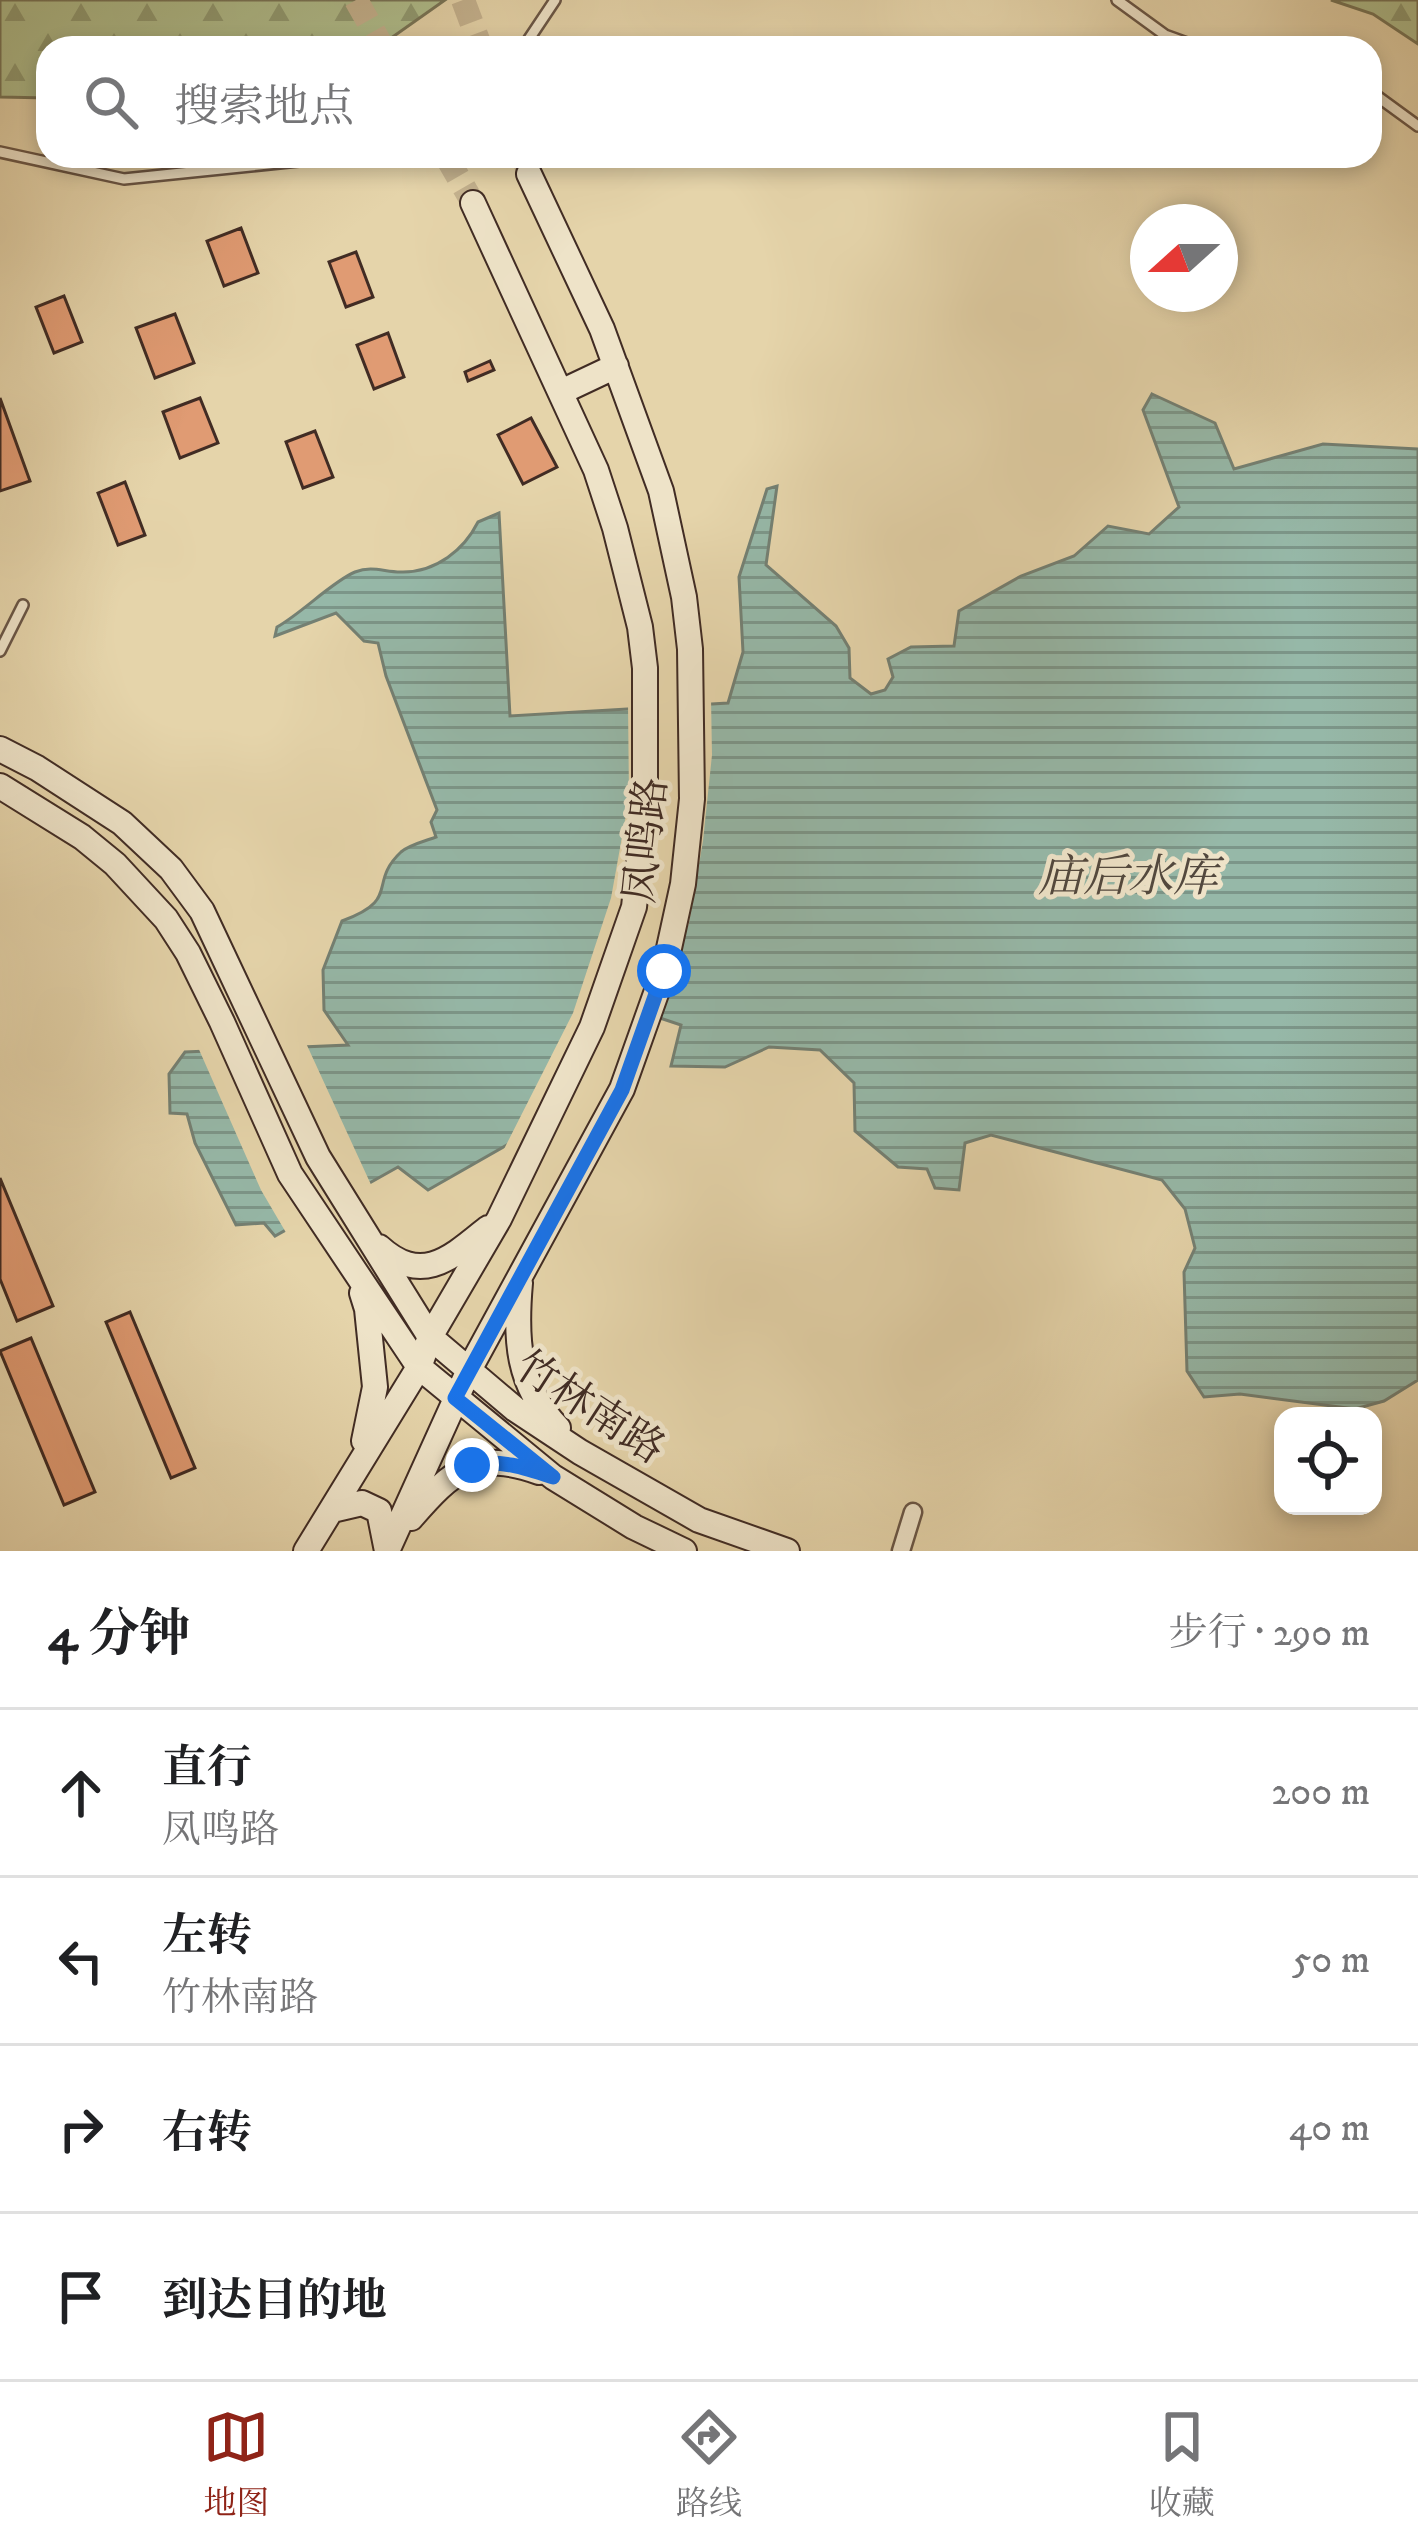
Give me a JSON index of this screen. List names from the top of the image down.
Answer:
{
  "streets": {
    "main road": ["凤鸣路", "竹林南路"]
  },
  "crossings": [
    ["凤鸣路", "竹林南路"]
  ],
  "water": ["庙后水库"],
  "north": "left",
  "page": {
    "search": "搜索地点",
    "heading": ["4 分钟", "步行 · 290 m"],
    "list": [
      ["直行", "凤鸣路", "200 m"],
      ["左转", "竹林南路", "50 m"],
      ["右转", "40 m"],
      "到达目的地"
    ],
    "nav": ["地图", "路线", "收藏"]
  }
}
